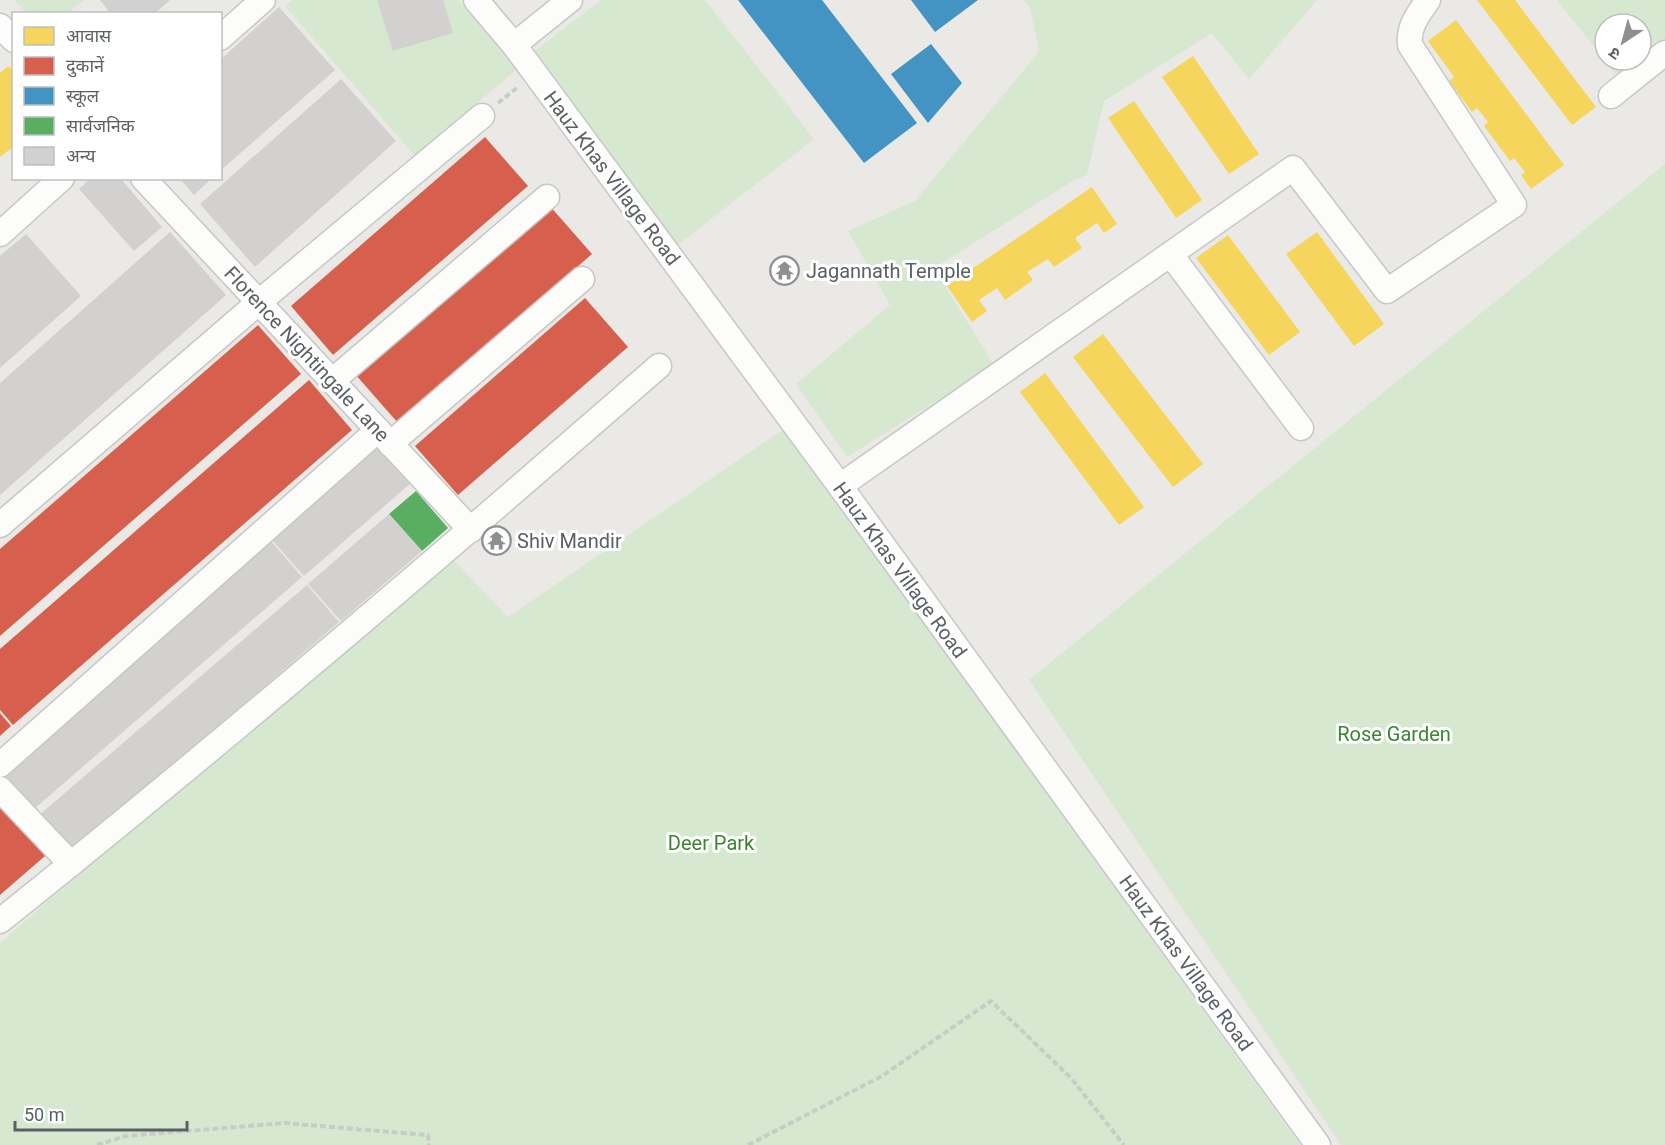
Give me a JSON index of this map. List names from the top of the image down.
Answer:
{
  "streets": {
    "street": ["Hauz Khas Village Road", "Florence Nightingale Lane"]
  },
  "parks": ["Rose Garden", "Deer Park"],
  "places": {
    "temple": ["Jagannath Temple", "Shiv Mandir"]
  },
  "legend": [
    "आवास",
    "दुकानें",
    "स्कूल",
    "सार्वजनिक",
    "अन्य"
  ],
  "scale_bar": "50 m",
  "north": "bottom left"
}
